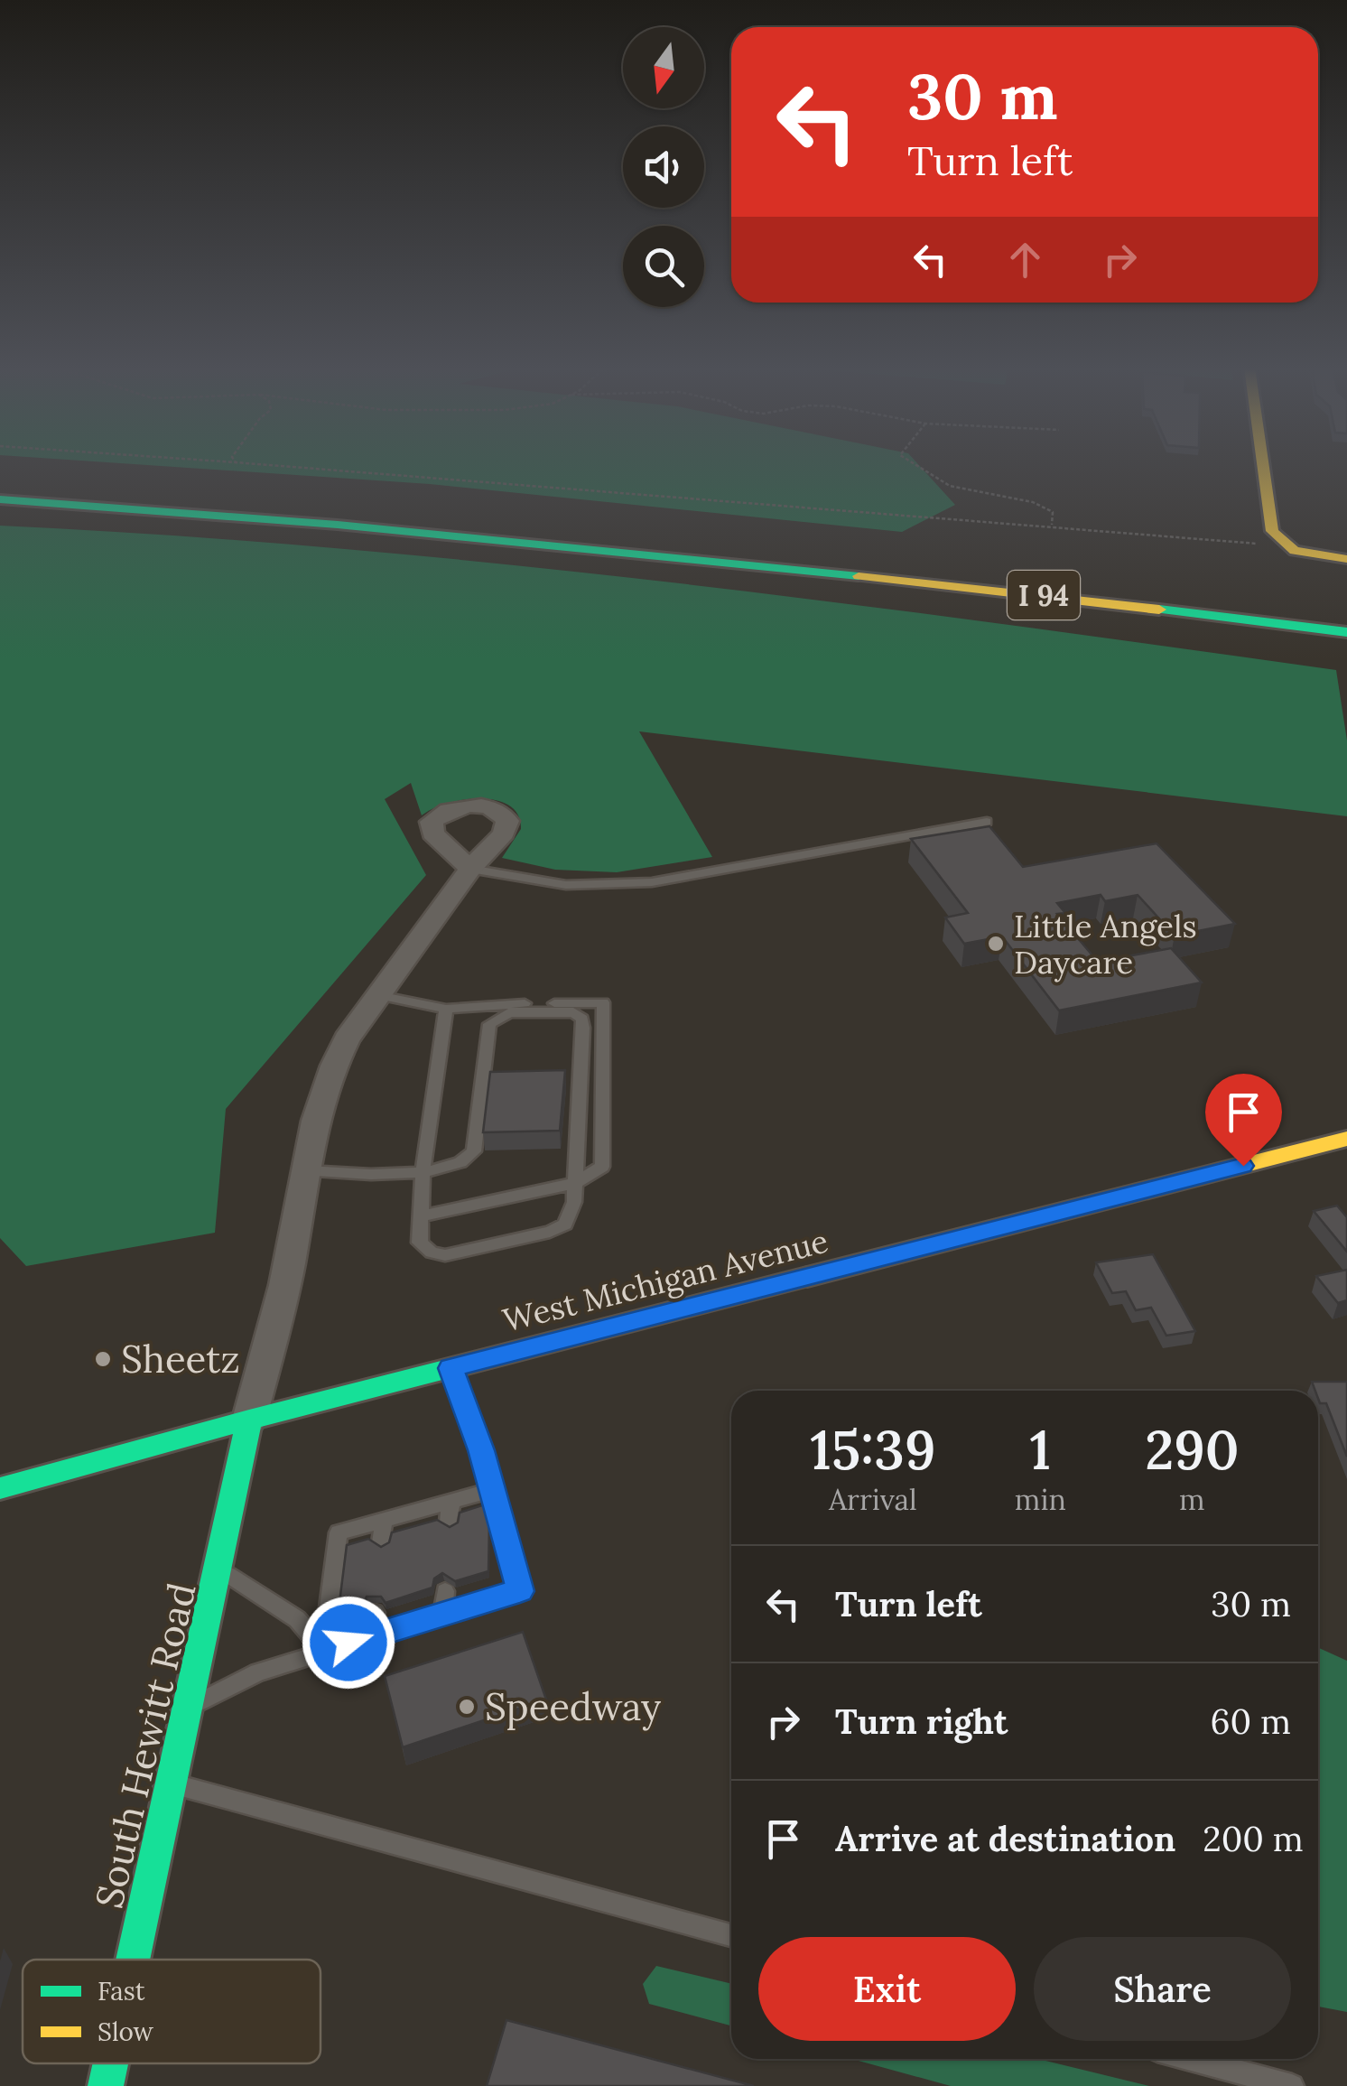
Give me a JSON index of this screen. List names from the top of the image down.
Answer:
{
  "streets": {
    "main road": ["I 94", "West Michigan Avenue", "South Hewitt Road"]
  },
  "crossings": [
    ["West Michigan Avenue", "South Hewitt Road"]
  ],
  "places": ["Little Angels Daycare", "Sheetz", "Speedway"],
  "legend": ["Fast", "Slow"],
  "north": "bottom",
  "page": {
    "turn": ["30 m", "Turn left"],
    "eta": [
      "15:39",
      "Arrival",
      "1",
      "min",
      "290",
      "m"
    ],
    "list": [
      {
        "name": "Turn left",
        "value": "30 m"
      },
      {
        "name": "Turn right",
        "value": "60 m"
      },
      {
        "name": "Arrive at destination",
        "value": "200 m"
      }
    ],
    "buttons": ["Exit", "Share"]
  }
}
